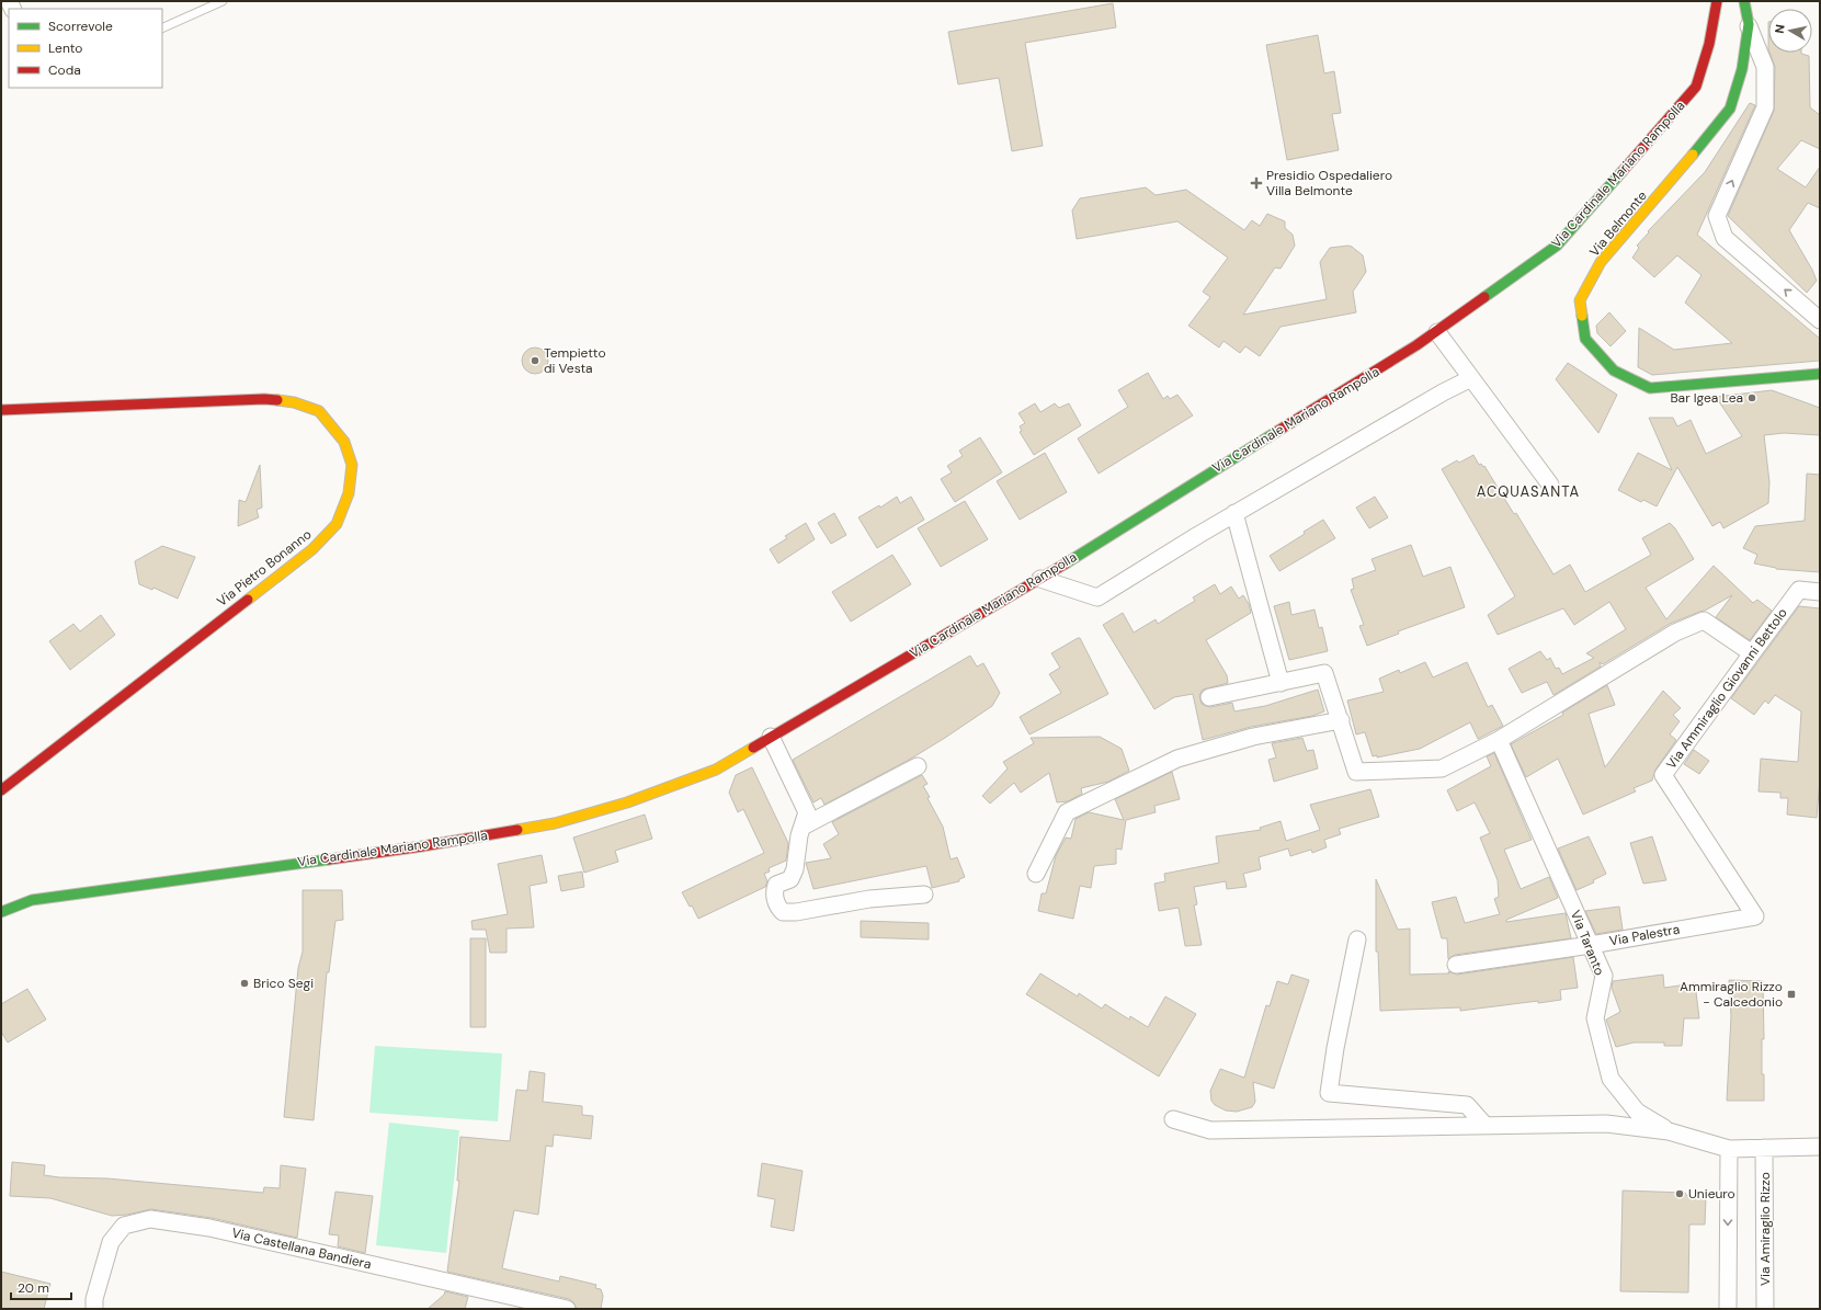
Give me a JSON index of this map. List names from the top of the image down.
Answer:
{
  "streets": {
    "street": [
      "Via Cardinale Mariano Rampolla",
      "Via Belmonte",
      "Via Pietro Bonanno",
      "Via Ammiraglio Giovanni Bettolo",
      "Via Palestra",
      "Via Taranto",
      "Via Amiraglio Rizzo",
      "Via Castellana Bandiera"
    ]
  },
  "crossings": [
    ["Via Ammiraglio Giovanni Bettolo", "Via Palestra"],
    ["Via Palestra", "Via Taranto"]
  ],
  "districts": ["ACQUASANTA"],
  "places": {
    "health": ["Presidio Ospedaliero Villa Belmonte"],
    "other": [
      "Tempietto di Vesta",
      "Bar Igea Lea",
      "Brico Segi",
      "Unieuro"
    ],
    "transit": ["Ammiraglio Rizzo - Calcedonio"]
  },
  "legend": ["Scorrevole", "Lento", "Coda"],
  "scale_bar": "20 m",
  "north": "left"
}
